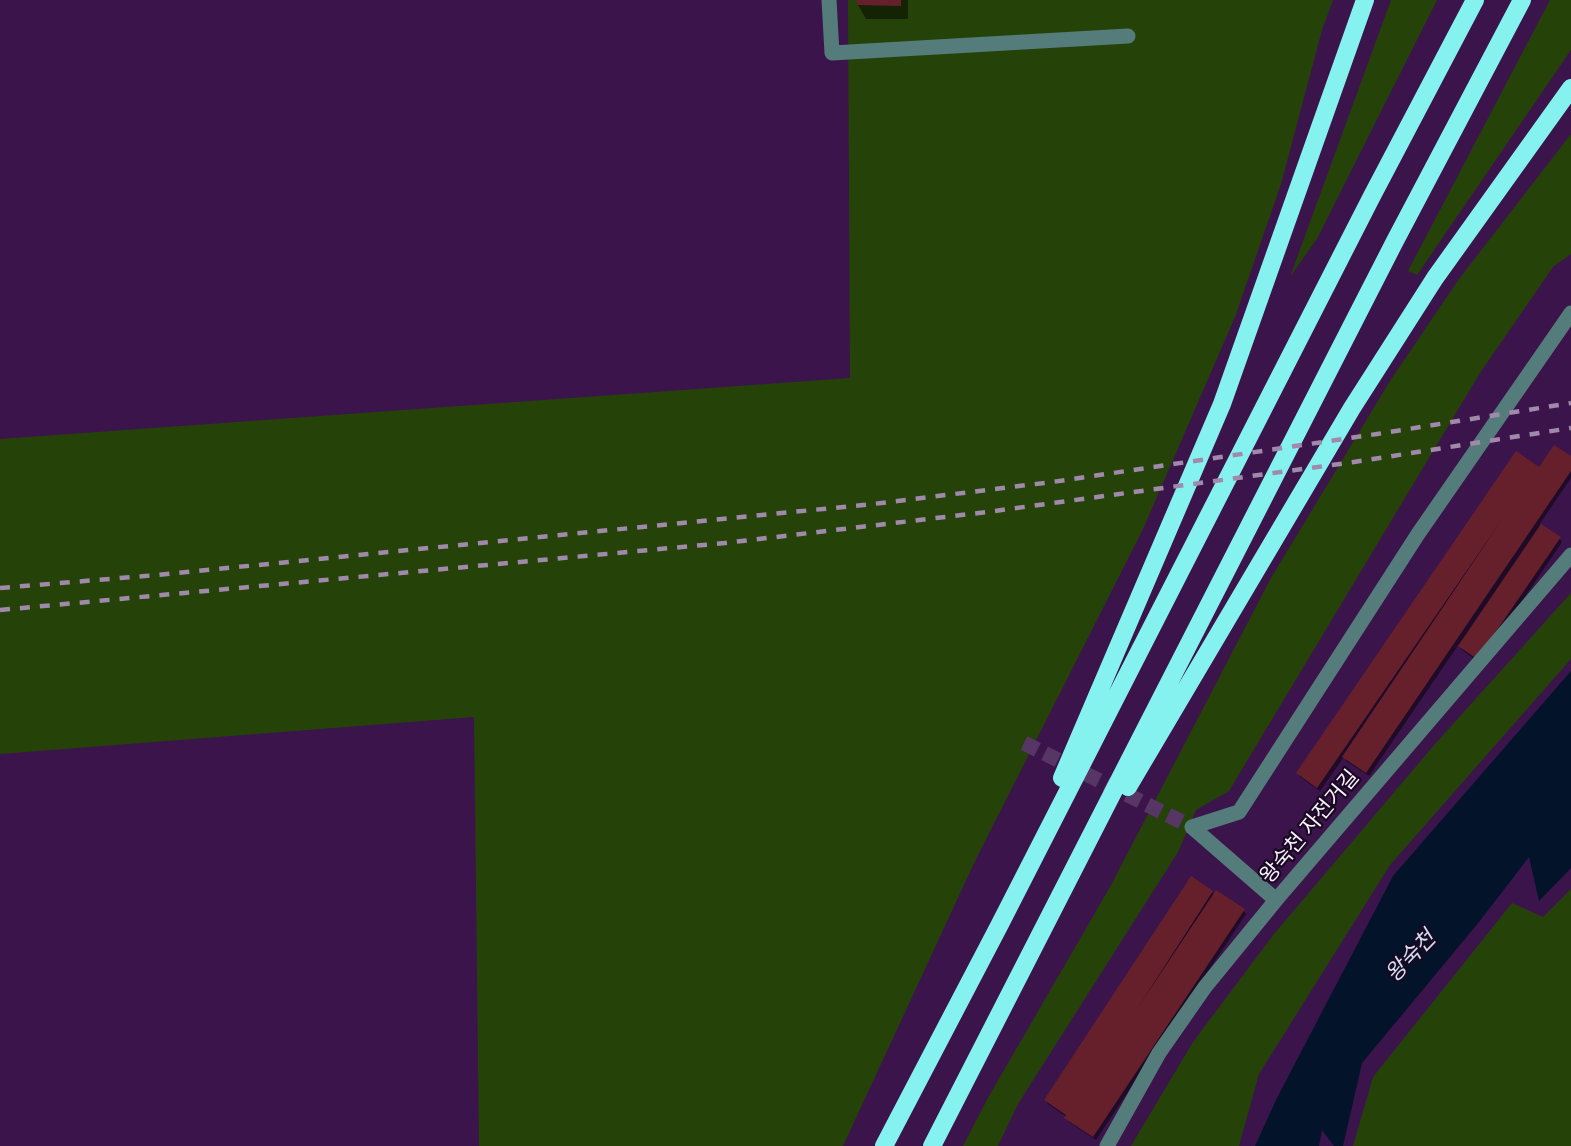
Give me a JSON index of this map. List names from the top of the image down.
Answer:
{
  "streets": {
    "street": ["왕숙천 자전거길"]
  },
  "water": ["왕숙천"]
}
